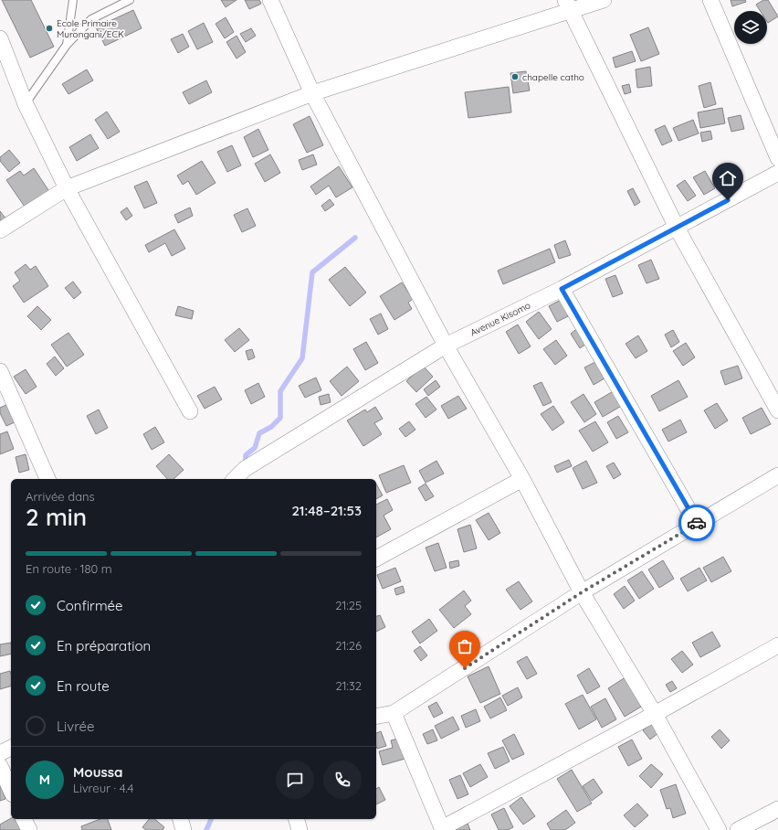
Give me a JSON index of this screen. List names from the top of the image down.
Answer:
{
  "streets": {
    "street": ["Avenue Kisomo"]
  },
  "places": ["Ecole Primaire Murongani/ECK", "chapelle catho"],
  "page": {
    "heading": ["2 min", "Arrivée dans", "21:48–21:53"],
    "panel": ["Moussa", "Livreur · 4.4"],
    "bar": "En route · 180 m",
    "list": [
      ["Confirmée", "21:25"],
      ["En préparation", "21:26"],
      ["En route", "21:32"],
      "Livrée"
    ],
    "round": "M"
  }
}
